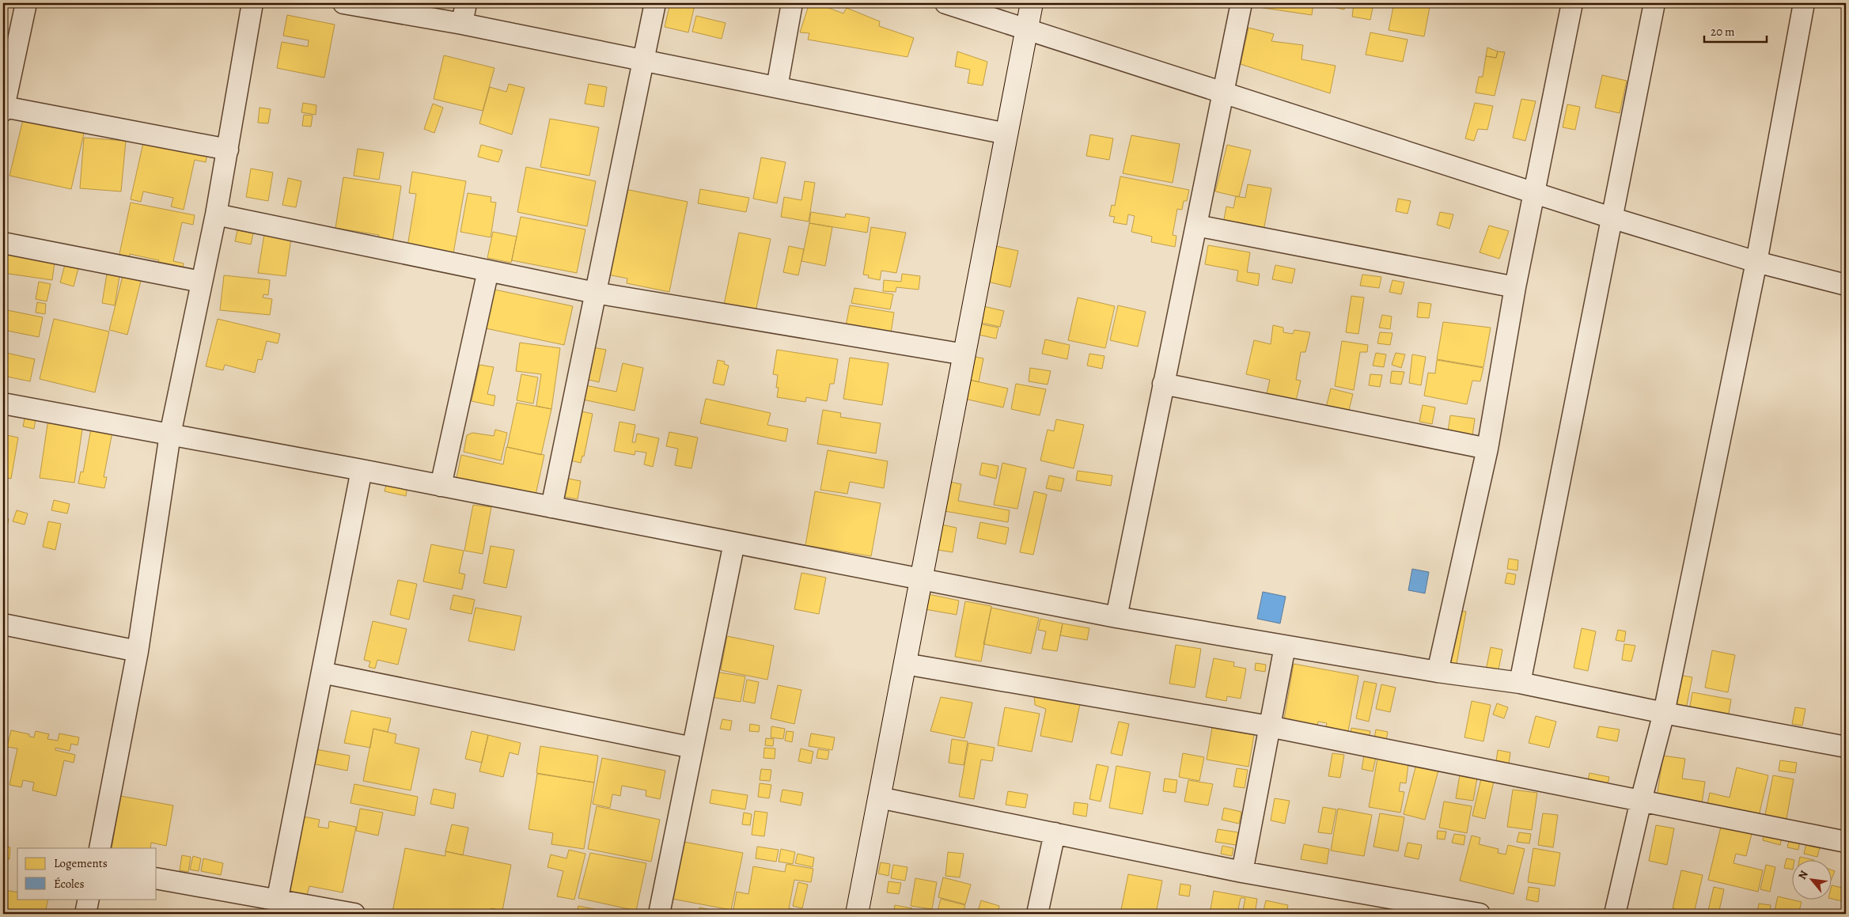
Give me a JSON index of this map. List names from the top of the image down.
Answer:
{
  "legend": ["Logements", "Écoles"],
  "scale_bar": "20 m",
  "north": "top left"
}
